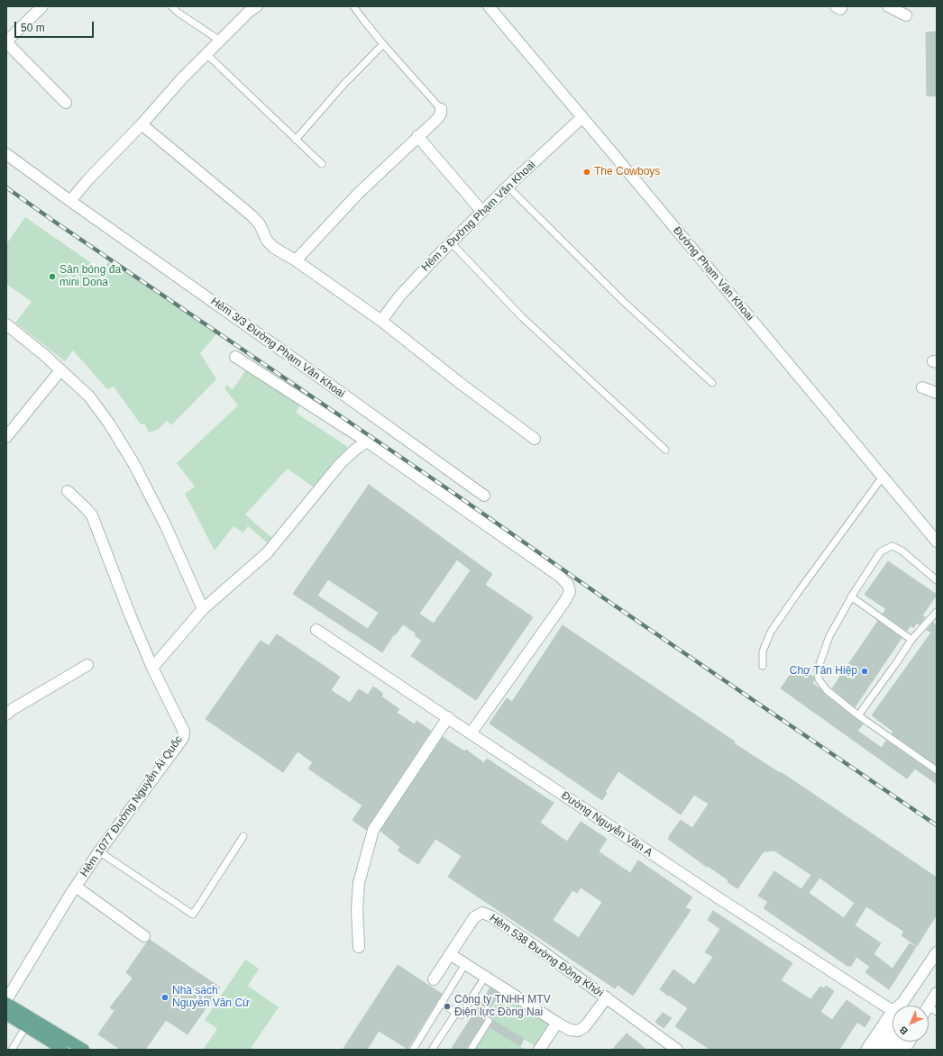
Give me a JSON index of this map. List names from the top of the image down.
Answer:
{
  "streets": {
    "street": [
      "Hẻm 3 Đường Phạm Văn Khoai",
      "Đường Phạm Văn Khoai",
      "Hẻm 3/3 Đường Phạm Văn Khoai",
      "Hẻm 1077 Đường Nguyễn Ái Quốc",
      "Đường Nguyễn Văn A",
      "Hẻm 538 Đường Đồng Khởi"
    ]
  },
  "crossings": [
    ["Hẻm 3 Đường Phạm Văn Khoai", "Đường Phạm Văn Khoai"]
  ],
  "places": [
    "The Cowboys",
    "Sân bóng đa mini Dona",
    "Chợ Tân Hiệp",
    "Nhà sách Nguyễn Văn Cừ",
    "Công ty TNHH MTV Điện lực Đồng Nai"
  ],
  "scale_bar": "50 m",
  "north": "bottom left"
}
